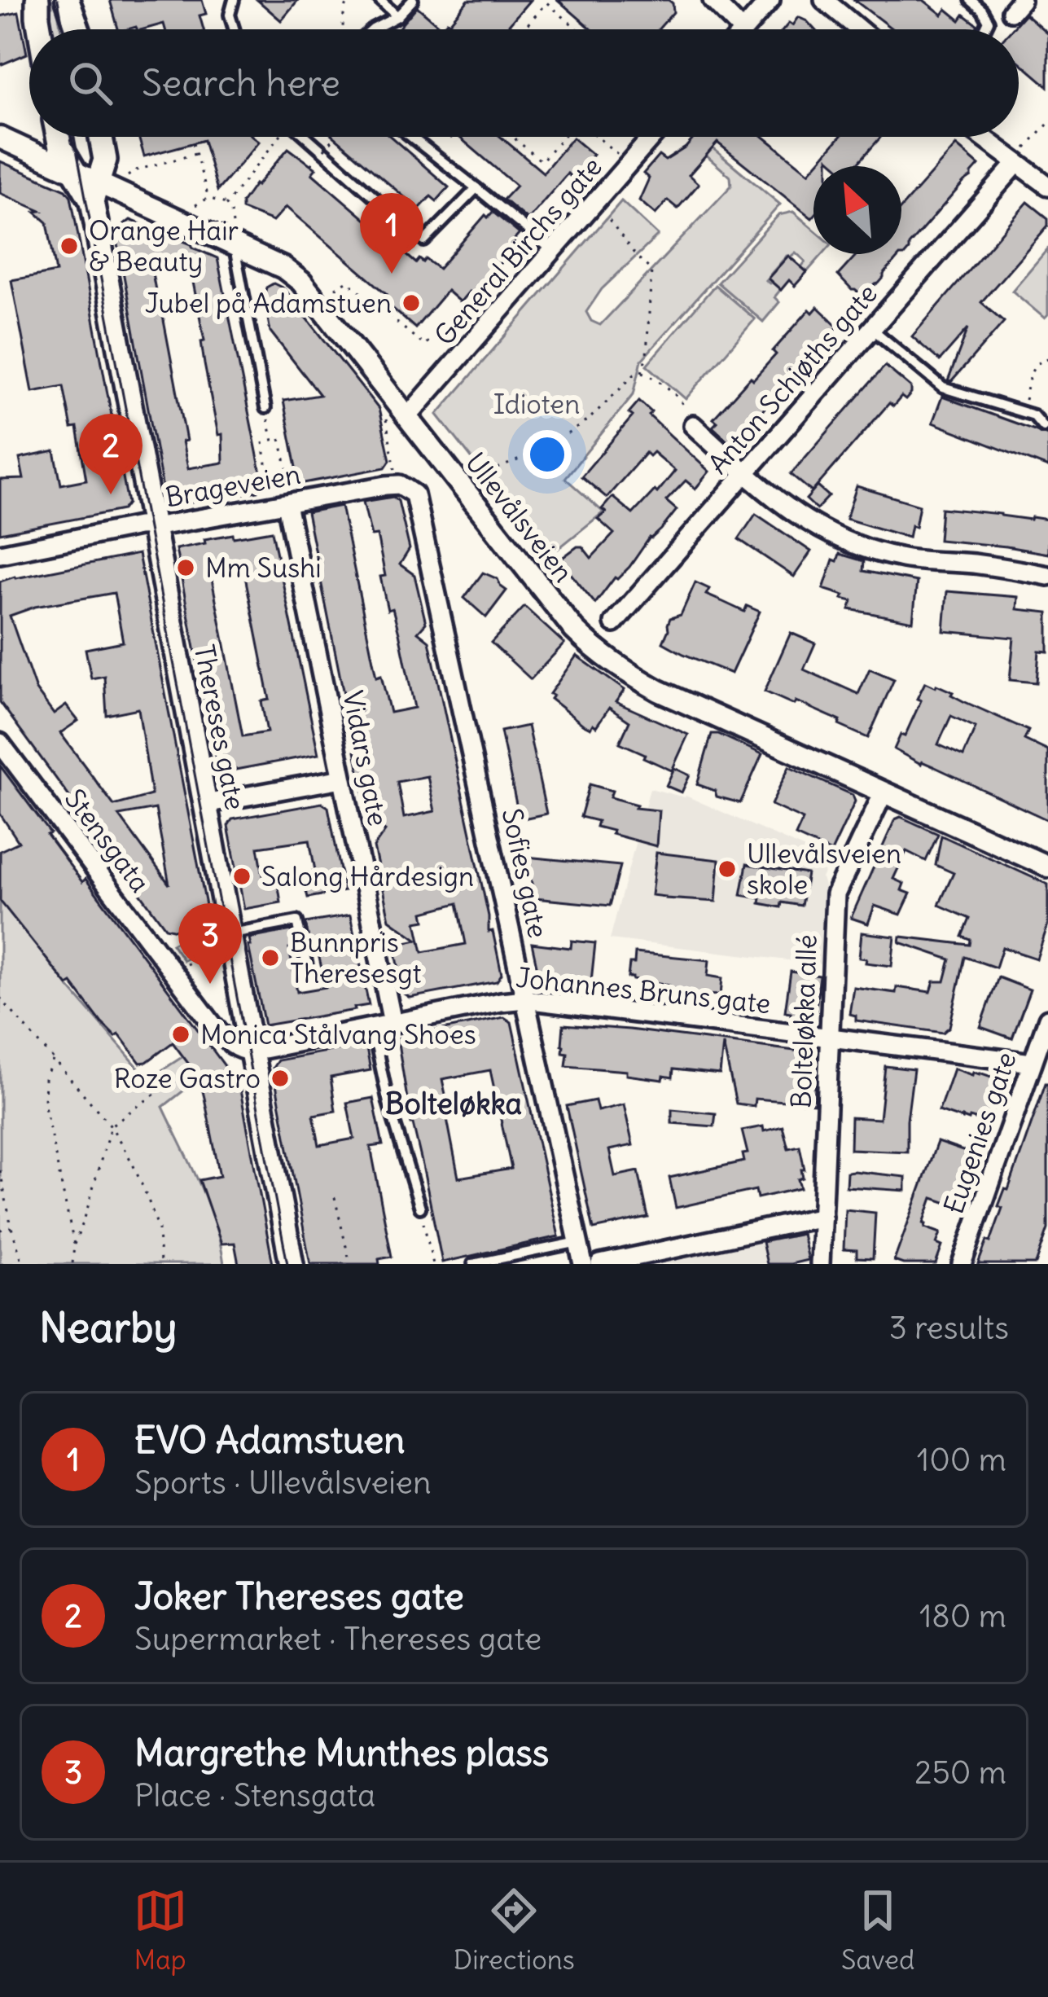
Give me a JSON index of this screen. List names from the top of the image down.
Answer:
{
  "streets": {
    "main road": ["Thereses gate"],
    "street": [
      "General Birchs gate",
      "Anton Schjøths gate",
      "Brageveien",
      "Ullevålsveien",
      "Vidars gate",
      "Stensgata",
      "Sofies gate",
      "Johannes Bruns gate",
      "Bolteløkka allé",
      "Eugenies gate"
    ]
  },
  "crossings": [
    ["General Birchs gate", "Ullevålsveien"],
    ["Brageveien", "Thereses gate"],
    ["Brageveien", "Vidars gate"],
    ["Brageveien", "Sofies gate"],
    ["Ullevålsveien", "Thereses gate"],
    ["Ullevålsveien", "Bolteløkka allé"],
    ["Thereses gate", "Stensgata"],
    ["Thereses gate", "Johannes Bruns gate"],
    ["Vidars gate", "Johannes Bruns gate"],
    ["Stensgata", "Johannes Bruns gate"],
    ["Sofies gate", "Johannes Bruns gate"],
    ["Johannes Bruns gate", "Bolteløkka allé"],
    ["Johannes Bruns gate", "Eugenies gate"]
  ],
  "districts": ["Bolteløkka"],
  "parks": ["Idioten"],
  "places": [
    "Orange Hair & Beauty",
    "Jubel på Adamstuen",
    "Mm Sushi",
    "Ullevålsveien skole",
    "Salong Hårdesign",
    "Bunnpris Theresesgt",
    "Monica Stålvang Shoes",
    "Roze Gastro"
  ],
  "north": "top left",
  "page": {
    "search": "Search here",
    "pins": ["1", "2", "3"],
    "heading": ["Nearby", "3 results"],
    "list": [
      {
        "mark": "1",
        "name": "EVO Adamstuen",
        "note": "Sports · Ullevålsveien",
        "value": "100 m"
      },
      {
        "mark": "2",
        "name": "Joker Thereses gate",
        "note": "Supermarket · Thereses gate",
        "value": "180 m"
      },
      {
        "mark": "3",
        "name": "Margrethe Munthes plass",
        "note": "Place · Stensgata",
        "value": "250 m"
      }
    ],
    "nav": ["Map", "Directions", "Saved"]
  }
}
